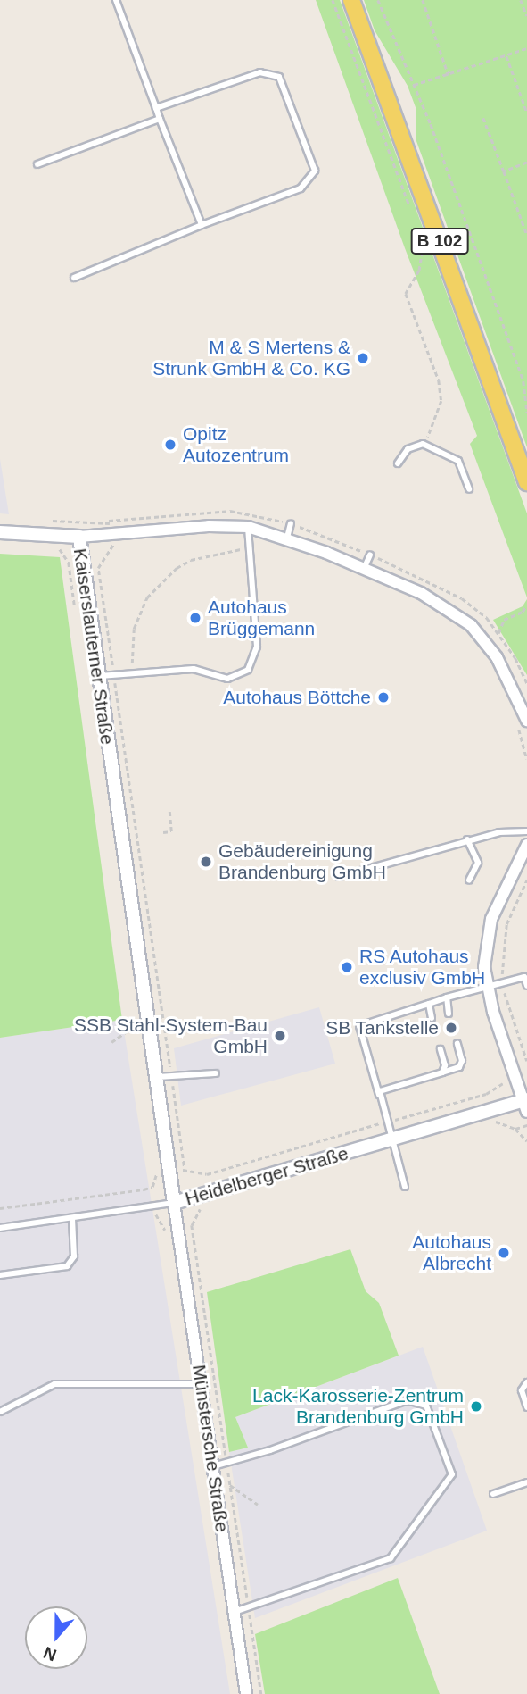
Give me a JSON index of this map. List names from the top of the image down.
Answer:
{
  "streets": {
    "main road": ["B 102"],
    "street": ["Kaiserslauterner Straße", "Heidelberger Straße", "Münstersche Straße"]
  },
  "crossings": [
    ["Kaiserslauterner Straße", "Heidelberger Straße"],
    ["Kaiserslauterner Straße", "Münstersche Straße"],
    ["Heidelberger Straße", "Münstersche Straße"]
  ],
  "places": [
    "M & S Mertens & Strunk GmbH & Co. KG",
    "Opitz Autozentrum",
    "Autohaus Brüggemann",
    "Autohaus Böttche",
    "Gebäudereinigung Brandenburg GmbH",
    "RS Autohaus exclusiv GmbH",
    "SB Tankstelle",
    "SSB Stahl-System-Bau GmbH",
    "Autohaus Albrecht",
    "Lack-Karosserie-Zentrum Brandenburg GmbH"
  ],
  "north": "bottom"
}
